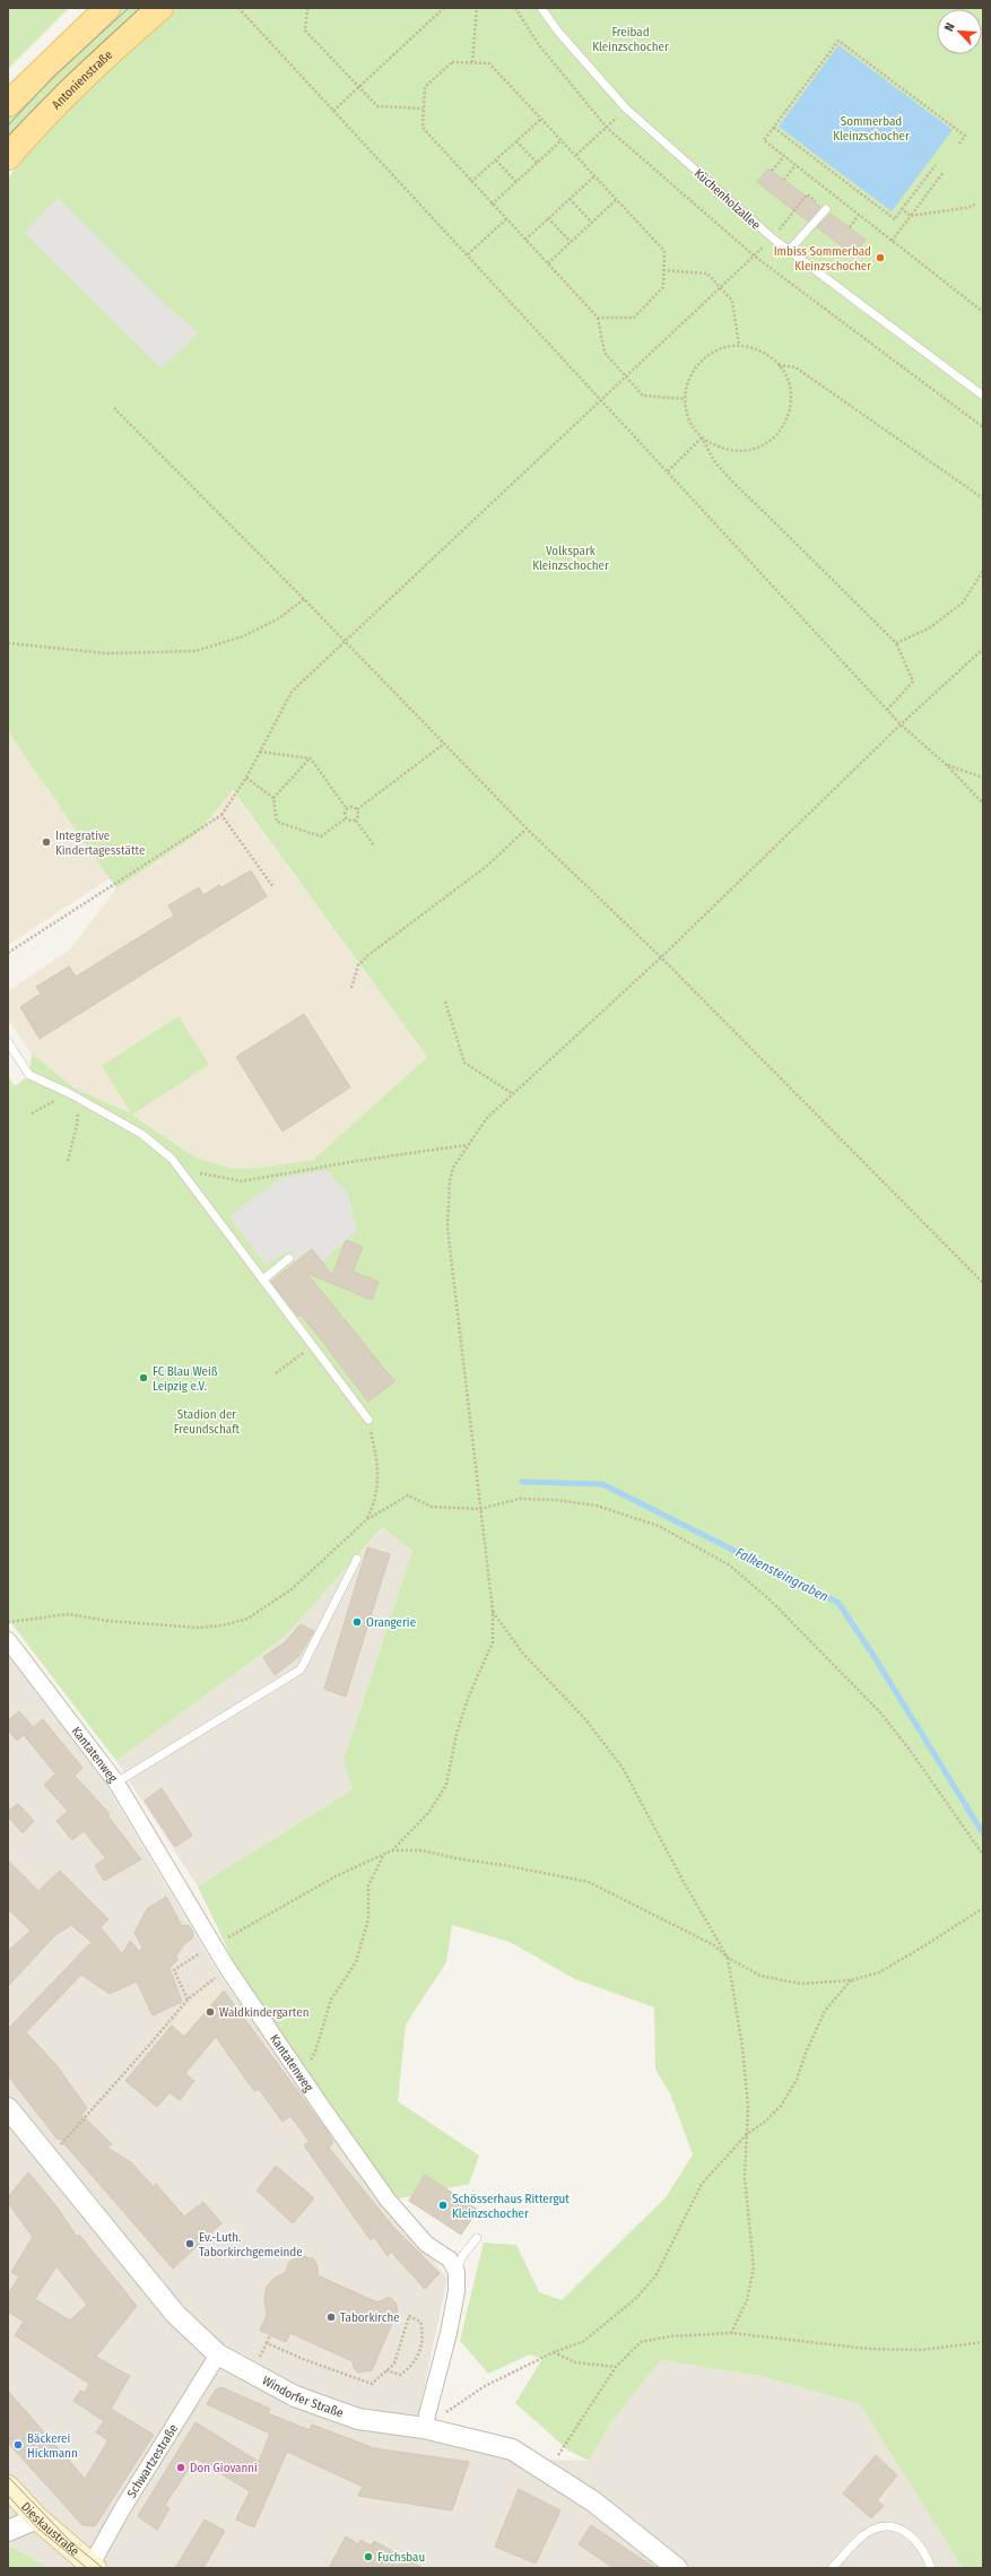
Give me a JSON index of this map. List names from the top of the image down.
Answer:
{
  "streets": {
    "main road": ["Antonienstraße", "Dieskaustraße"],
    "street": ["Kantatenweg", "Windorfer Straße", "Schwartzestraße"],
    "lane": ["Küchenholzallee"]
  },
  "crossings": [
    ["Windorfer Straße", "Schwartzestraße"],
    ["Schwartzestraße", "Dieskaustraße"]
  ],
  "water": ["Falkensteingraben"],
  "parks": [
    "Freibad Kleinzschocher",
    "Sommerbad Kleinzschocher",
    "Volkspark Kleinzschocher",
    "Stadion der Freundschaft"
  ],
  "places": [
    "Imbiss Sommerbad Kleinzschocher",
    "Integrative Kindertagesstätte",
    "FC Blau Weiß Leipzig e.V.",
    "Orangerie",
    "Waldkindergarten",
    "Schösserhaus Rittergut Kleinzschocher",
    "Ev.-Luth. Taborkirchgemeinde",
    "Taborkirche",
    "Bäckerei Hickmann",
    "Don Giovanni",
    "Fuchsbau"
  ],
  "north": "top left"
}
